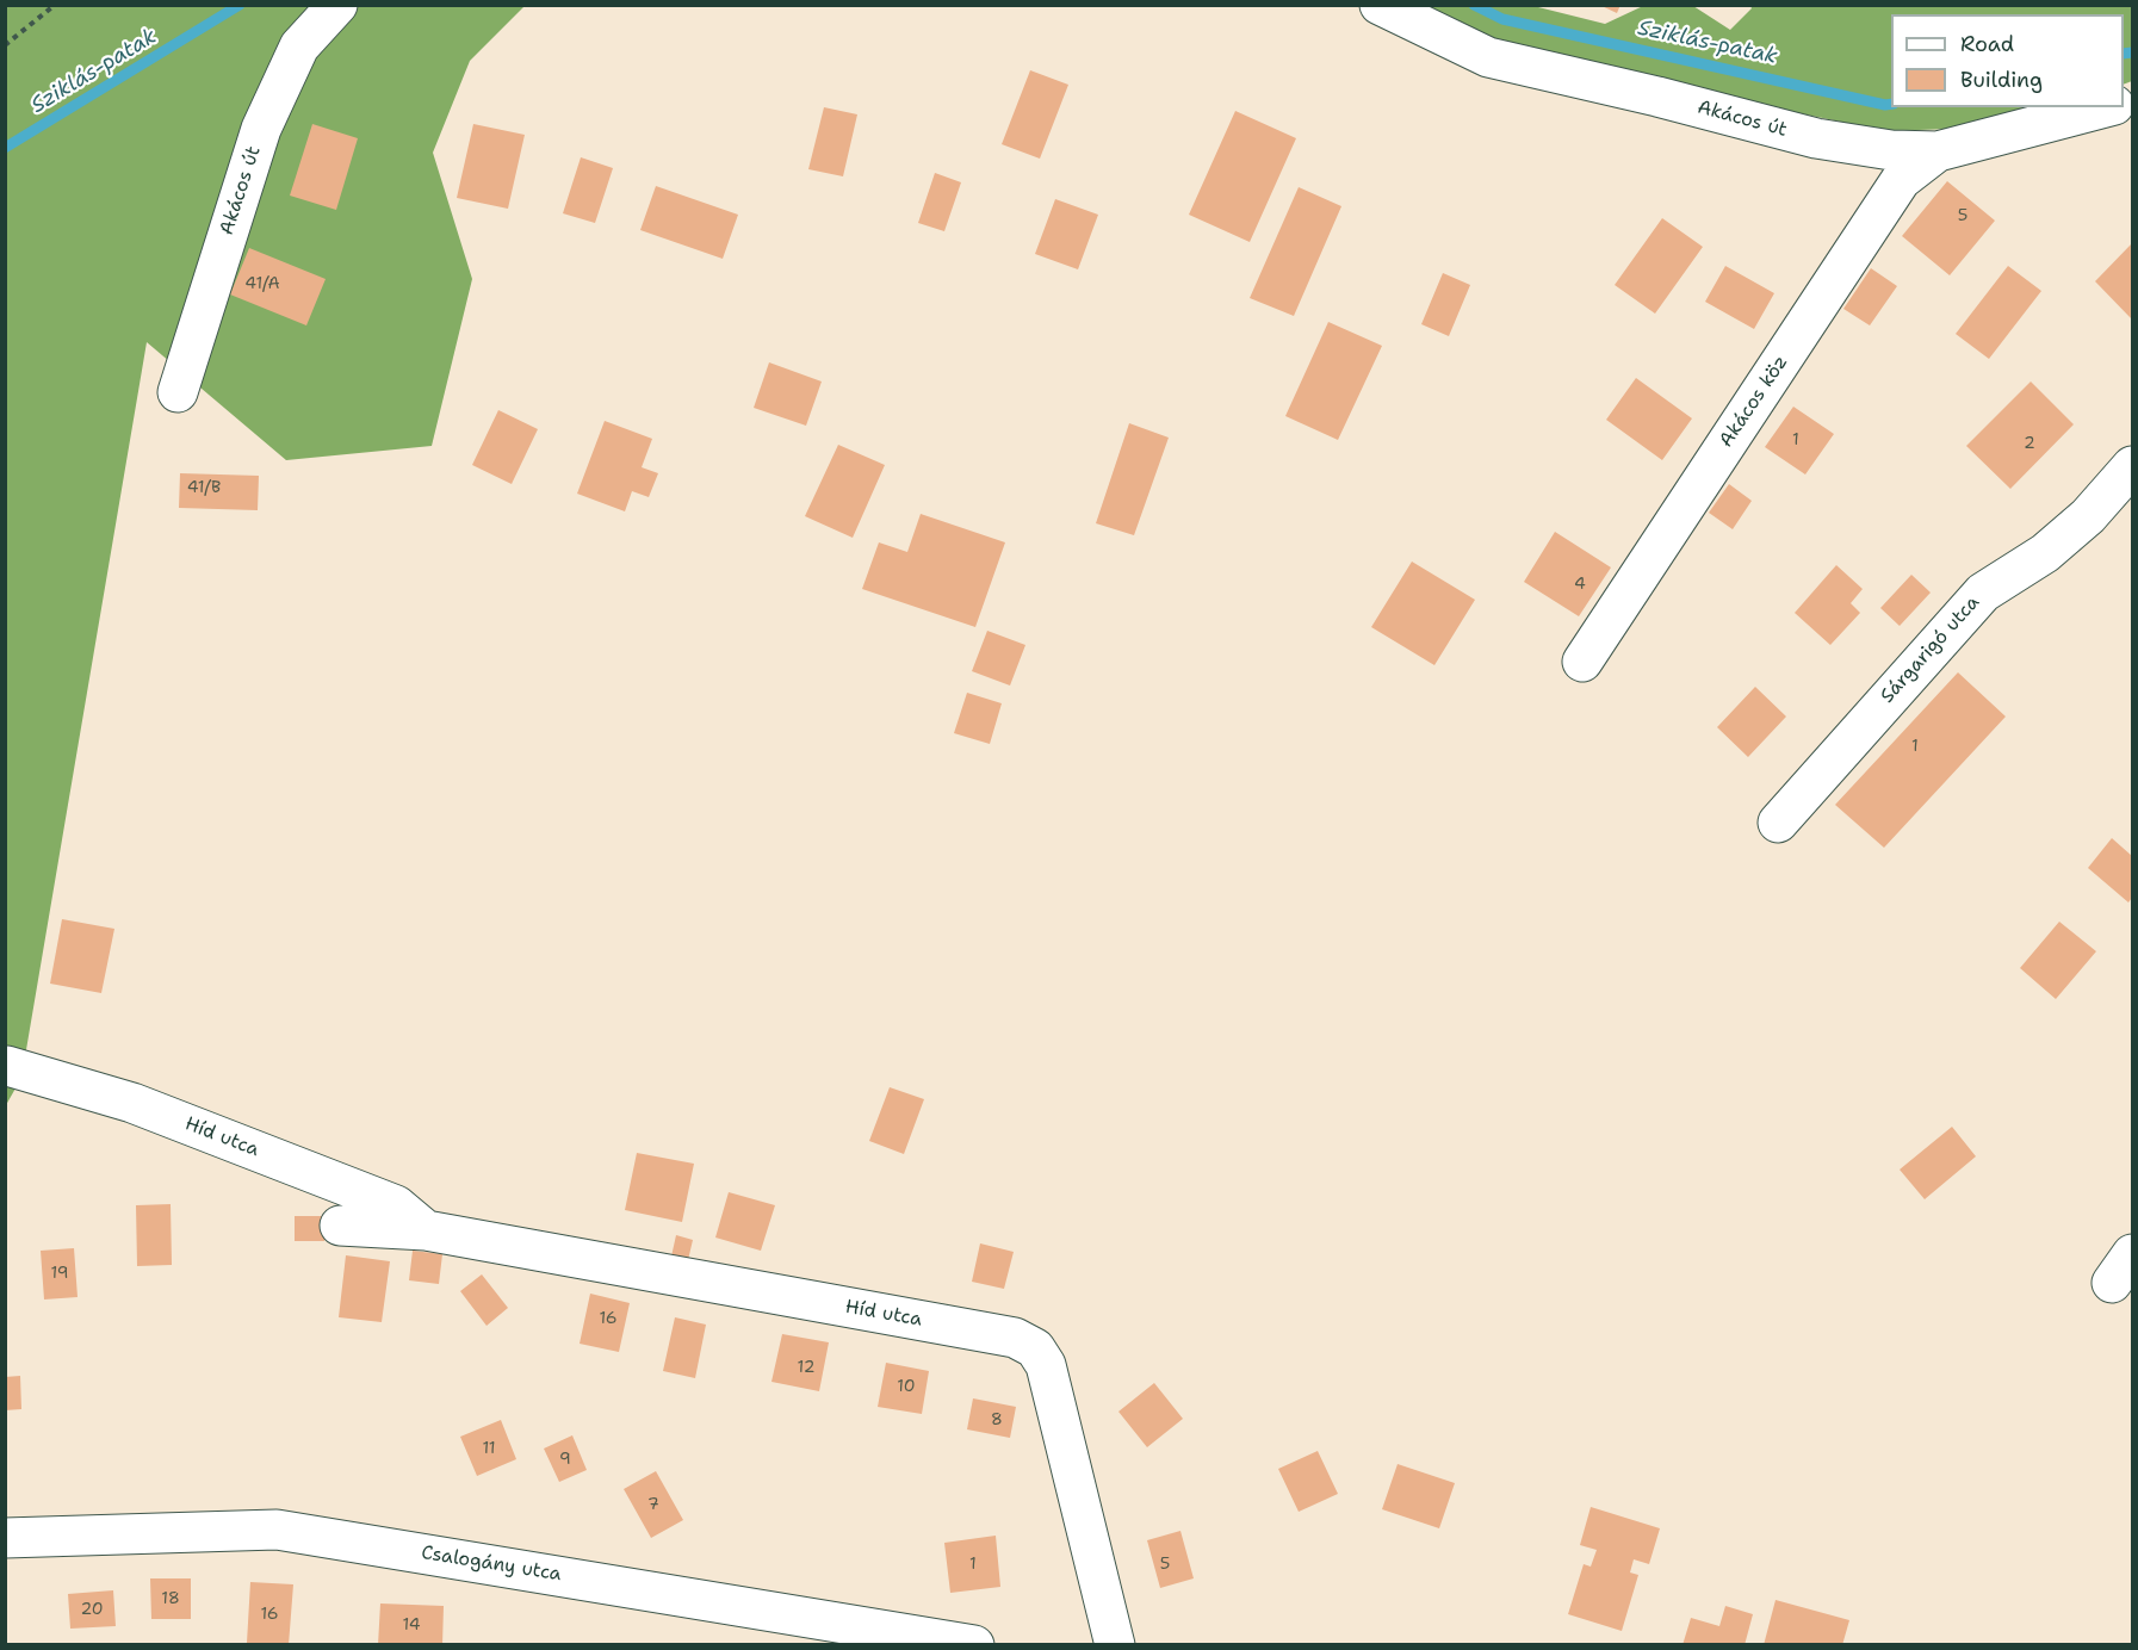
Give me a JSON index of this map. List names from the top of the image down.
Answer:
{
  "streets": {
    "street": [
      "Akácos út",
      "Akácos köz",
      "Sárgarigó utca",
      "Híd utca",
      "Csalogány utca"
    ]
  },
  "crossings": [
    ["Akácos út", "Akácos köz"]
  ],
  "water": ["Sziklás-patak"],
  "house_numbers": [
    "5",
    "41/A",
    "1",
    "2",
    "41/B",
    "4",
    "1",
    "19",
    "16",
    "12",
    "10",
    "8",
    "11",
    "9",
    "7",
    "1",
    "5",
    "18",
    "20",
    "16",
    "14"
  ],
  "legend": ["Road", "Building"]
}
